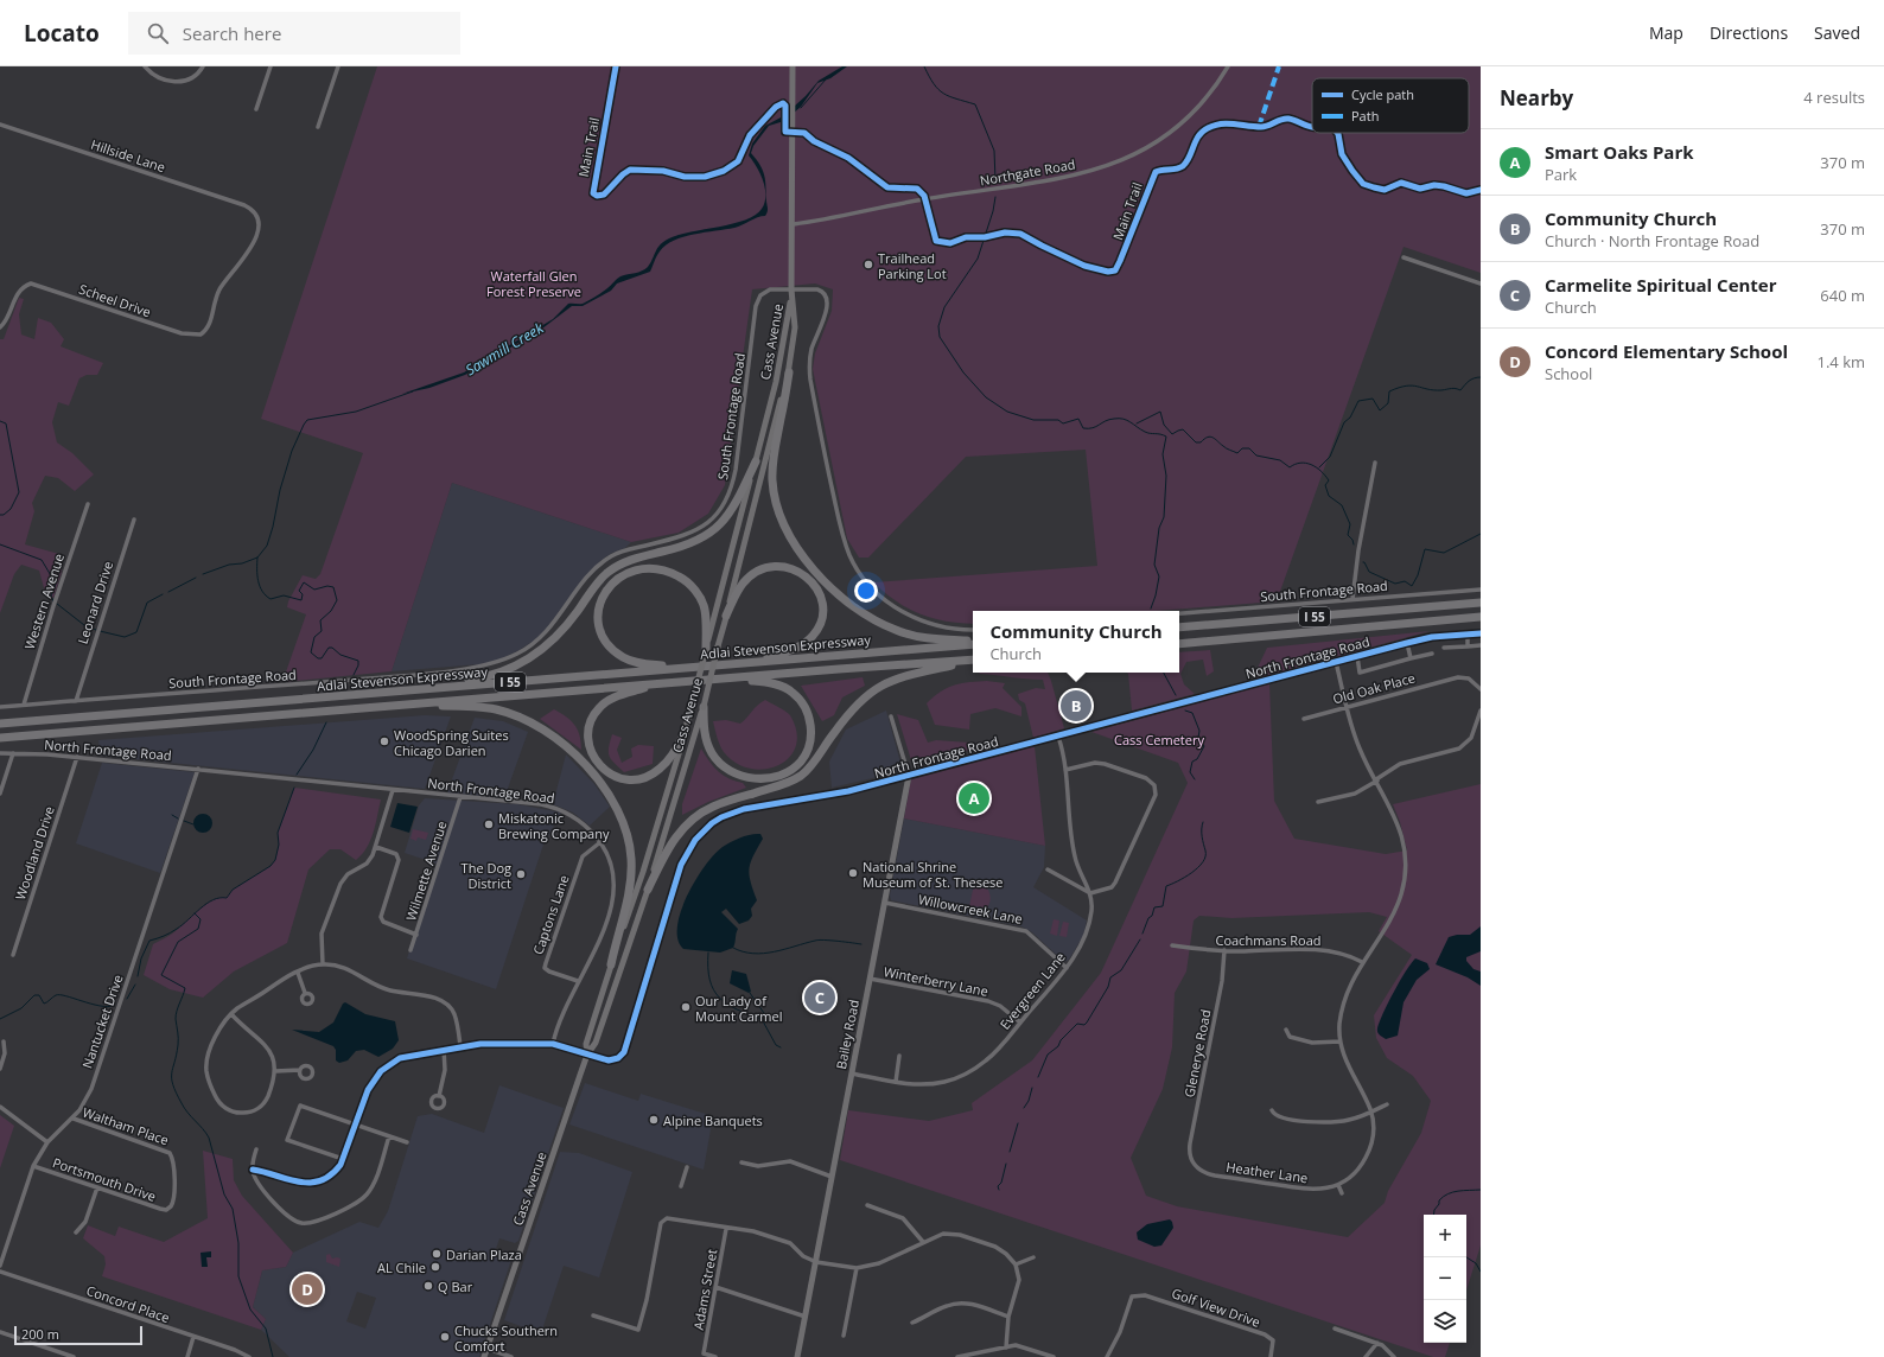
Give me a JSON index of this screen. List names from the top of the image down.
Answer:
{
  "streets": {
    "highway": ["I 55", "Adlai Stevenson Expressway"],
    "main road": ["Cass Avenue", "Bailey Road"],
    "street": [
      "Hillside Lane",
      "Northgate Road",
      "Scheel Drive",
      "South Frontage Road",
      "Western Avenue",
      "Leonard Drive",
      "North Frontage Road",
      "Old Oak Place",
      "Woodland Drive",
      "Wilmette Avenue",
      "Willowcreek Lane",
      "Captons Lane",
      "Coachmans Road",
      "Winterberry Lane",
      "Evergreen Lane",
      "Nantucket Drive",
      "Glenerye Road",
      "Waltham Place",
      "Heather Lane",
      "Portsmouth Drive",
      "Adams Street",
      "Concord Place",
      "Golf View Drive"
    ],
    "cycle path": ["Main Trail"]
  },
  "crossings": [
    ["Hillside Lane", "Scheel Drive"],
    ["Northgate Road", "Cass Avenue"],
    ["Cass Avenue", "South Frontage Road"],
    ["Cass Avenue", "North Frontage Road"],
    ["South Frontage Road", "Western Avenue"],
    ["South Frontage Road", "Leonard Drive"],
    ["North Frontage Road", "Woodland Drive"],
    ["North Frontage Road", "Wilmette Avenue"],
    ["North Frontage Road", "Captons Lane"],
    ["North Frontage Road", "Evergreen Lane"],
    ["North Frontage Road", "Nantucket Drive"],
    ["North Frontage Road", "Bailey Road"],
    ["Willowcreek Lane", "Evergreen Lane"],
    ["Willowcreek Lane", "Bailey Road"],
    ["Coachmans Road", "Glenerye Road"],
    ["Winterberry Lane", "Evergreen Lane"],
    ["Winterberry Lane", "Bailey Road"],
    ["Evergreen Lane", "Bailey Road"],
    ["Nantucket Drive", "Waltham Place"],
    ["Nantucket Drive", "Portsmouth Drive"],
    ["Glenerye Road", "Heather Lane"],
    ["Waltham Place", "Portsmouth Drive"]
  ],
  "water": ["Sawmill Creek"],
  "parks": ["Waterfall Glen Forest Preserve", "Cass Cemetery"],
  "places": [
    "Trailhead Parking Lot",
    "WoodSpring Suites Chicago Darien",
    "Miskatonic Brewing Company",
    "National Shrine Museum of St. Thesese",
    "The Dog District",
    "Our Lady of Mount Carmel",
    "Alpine Banquets",
    "Darian Plaza",
    "AL Chile",
    "Q Bar",
    "Chucks Southern Comfort"
  ],
  "legend": ["Cycle path", "Path"],
  "scale_bar": "200 m",
  "page": {
    "header": "Locato",
    "search": "Search here",
    "nav": ["Map", "Directions", "Saved"],
    "heading": ["Nearby", "4 results"],
    "list": [
      {
        "mark": "A",
        "name": "Smart Oaks Park",
        "note": "Park",
        "value": "370 m"
      },
      {
        "mark": "B",
        "name": "Community Church",
        "note": "Church · North Frontage Road",
        "value": "370 m"
      },
      {
        "mark": "C",
        "name": "Carmelite Spiritual Center",
        "note": "Church",
        "value": "640 m"
      },
      {
        "mark": "D",
        "name": "Concord Elementary School",
        "note": "School",
        "value": "1.4 km"
      }
    ],
    "popup": ["Community Church", "Church"],
    "pins": [
      "B",
      "A",
      "C",
      "D"
    ],
    "map_buttons": ["+", "−"],
    "scale": "200 m"
  }
}
